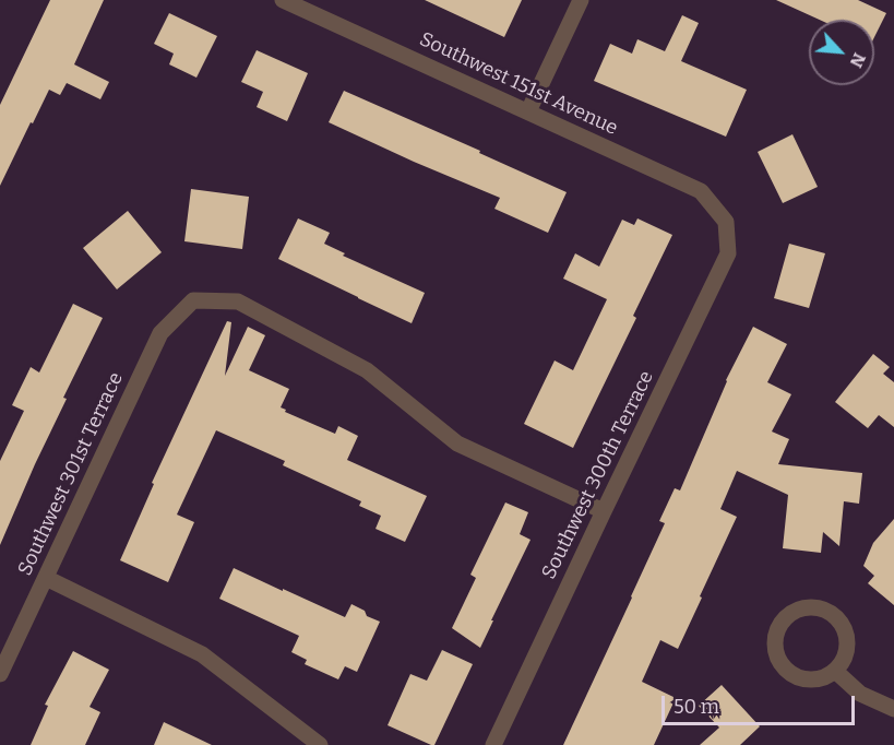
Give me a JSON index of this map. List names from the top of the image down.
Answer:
{
  "streets": {
    "street": ["Southwest 151st Avenue", "Southwest 301st Terrace", "Southwest 300th Terrace"]
  },
  "crossings": [
    ["Southwest 151st Avenue", "Southwest 300th Terrace"],
    ["Southwest 301st Terrace", "Southwest 300th Terrace"]
  ],
  "scale_bar": "50 m",
  "north": "bottom right"
}
